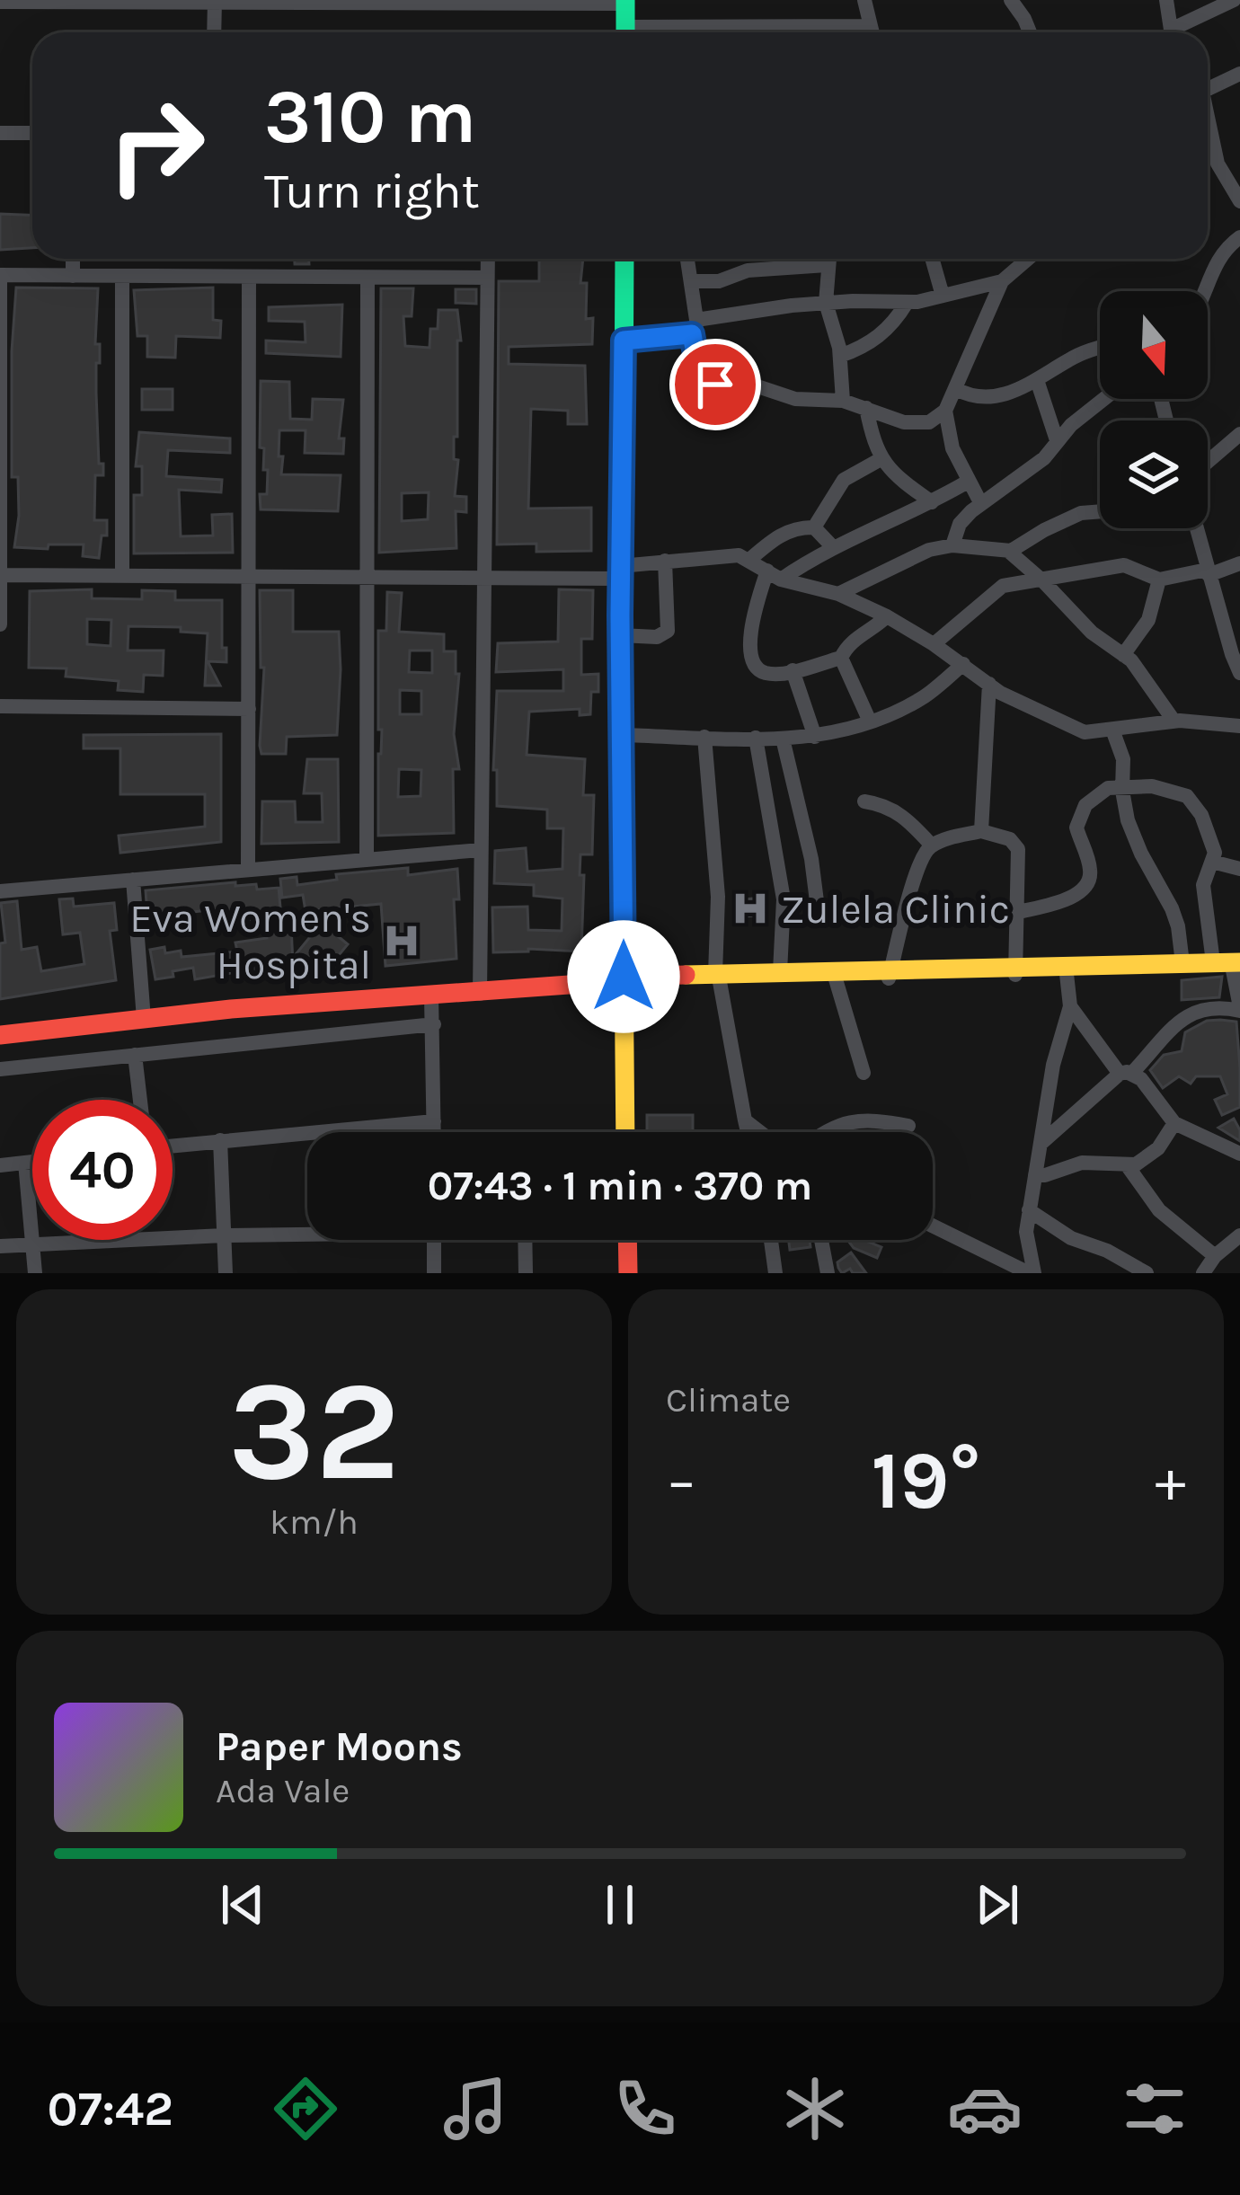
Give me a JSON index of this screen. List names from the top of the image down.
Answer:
{
  "places": {
    "hospital": ["Zulela Clinic", "Eva Women's Hospital"]
  },
  "north": "bottom",
  "page": {
    "turn": ["310 m", "Turn right"],
    "limit": "40",
    "trip": "07:43 · 1 min · 370 m",
    "tile": [
      ["32", "km/h"],
      "Climate"
    ],
    "heat": ["−", "19°", "+"],
    "song": ["Paper Moons", "Ada Vale"],
    "tabs": "07:42"
  }
}
